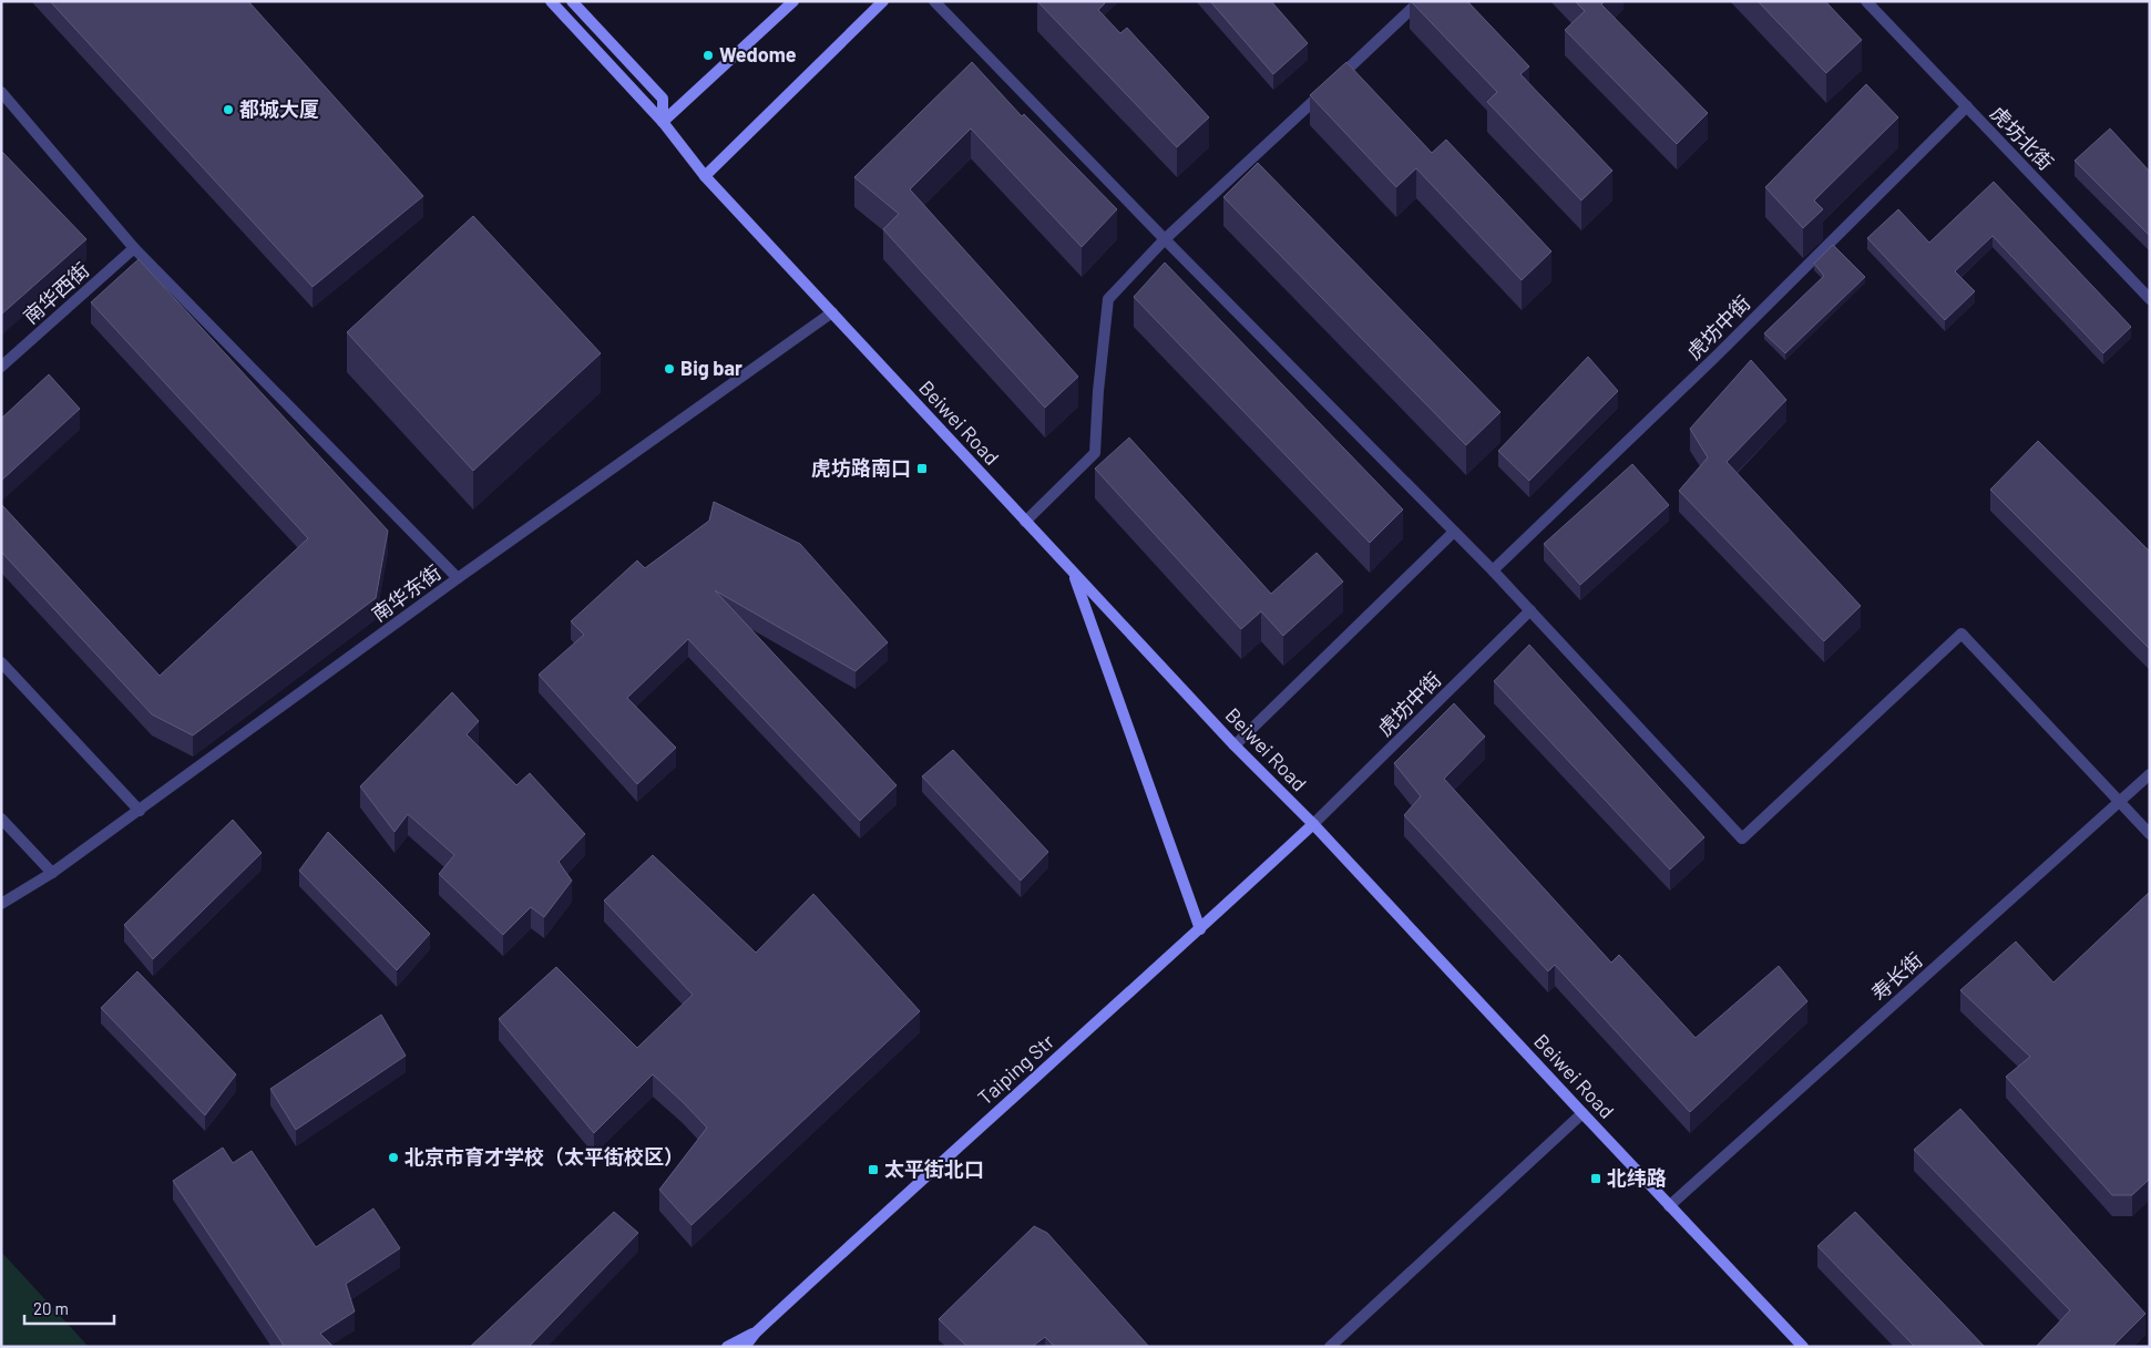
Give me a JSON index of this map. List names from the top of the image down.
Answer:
{
  "streets": {
    "street": [
      "虎坊北街",
      "南华西街",
      "虎坊中街",
      "Beiwei Road",
      "南华东街",
      "寿长街",
      "Taiping Str"
    ]
  },
  "crossings": [
    ["虎坊北街", "虎坊中街"],
    ["虎坊中街", "Beiwei Road"],
    ["虎坊中街", "Taiping Str"],
    ["Beiwei Road", "南华东街"],
    ["Beiwei Road", "寿长街"],
    ["Beiwei Road", "Taiping Str"]
  ],
  "places": {
    "other": [
      "Wedome",
      "都城大厦",
      "Big bar",
      "北京市育才学校（太平街校区）"
    ],
    "transit": ["虎坊路南口", "太平街北口", "北纬路"]
  },
  "scale_bar": "20 m"
}
